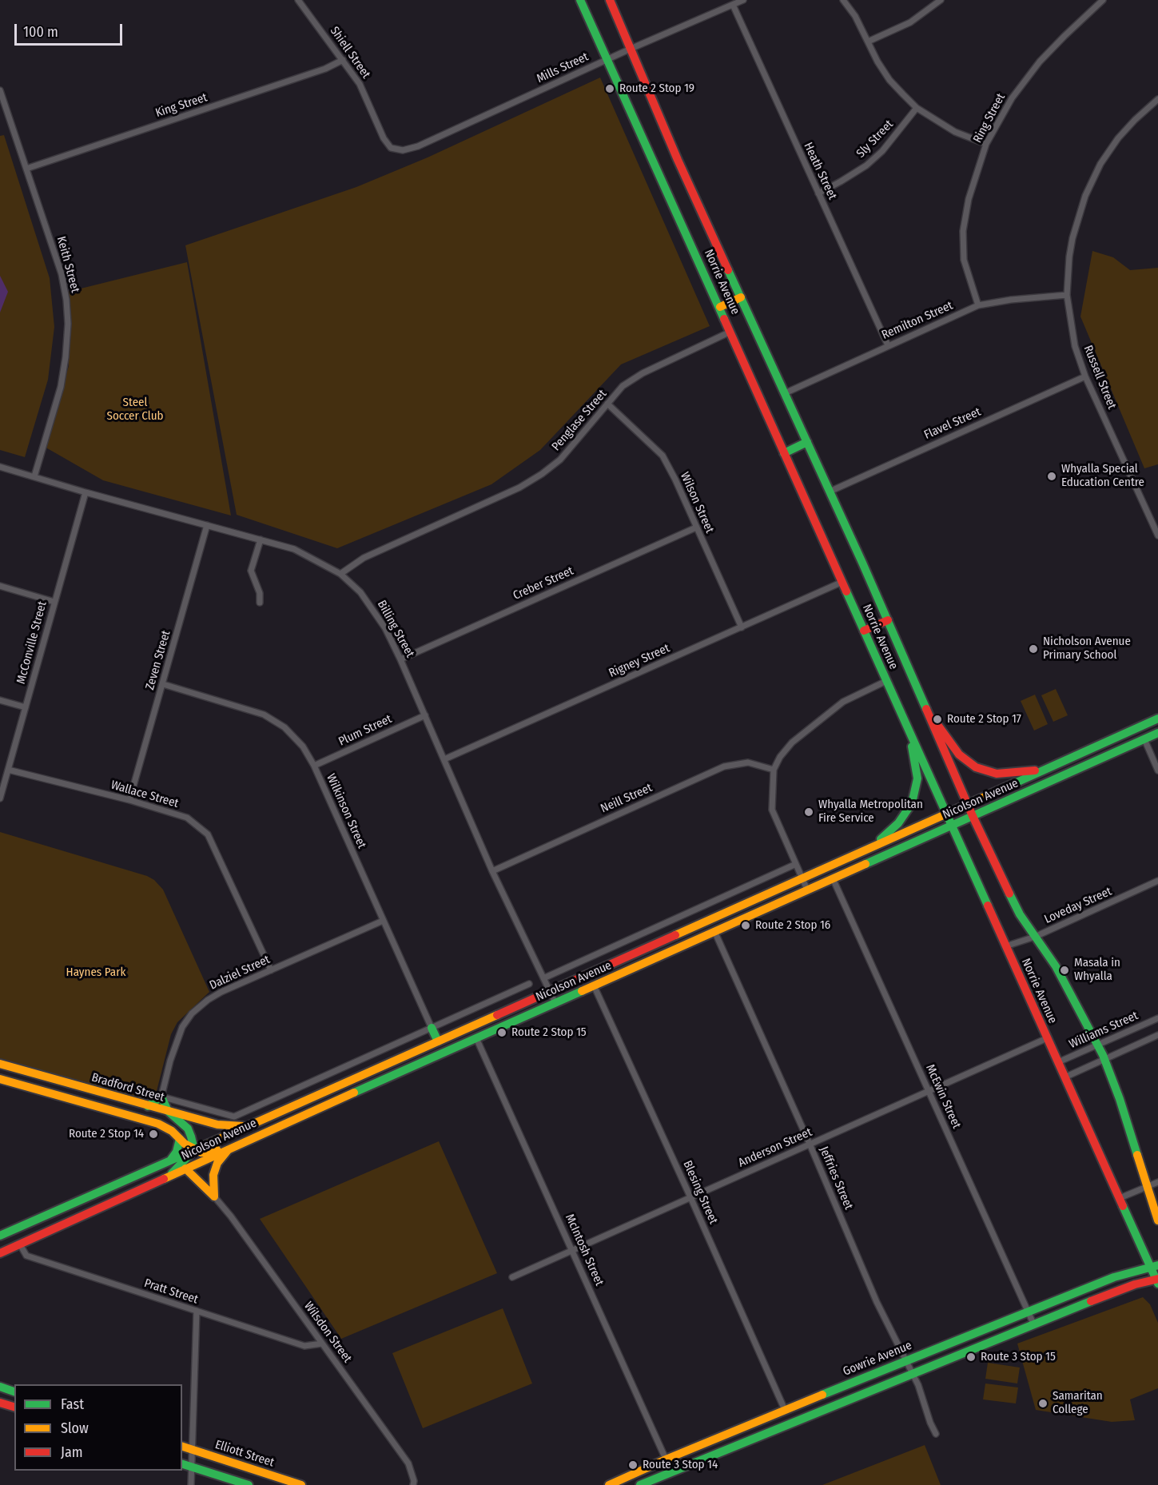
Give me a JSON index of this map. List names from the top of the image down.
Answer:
{
  "streets": {
    "main road": [
      "Norrie Avenue",
      "Nicolson Avenue",
      "Bradford Street",
      "Gowrie Avenue",
      "Elliott Street"
    ],
    "street": [
      "Shiell Street",
      "Mills Street",
      "King Street",
      "Ring Street",
      "Sly Street",
      "Heath Street",
      "Keith Street",
      "Remilton Street",
      "Russell Street",
      "Penglase Street",
      "Flavel Street",
      "Wilson Street",
      "Creber Street",
      "Billing Street",
      "McConville Street",
      "Zeven Street",
      "Rigney Street",
      "Plum Street",
      "Wallace Street",
      "Neill Street",
      "Wilkinson Street",
      "Loveday Street",
      "Dalziel Street",
      "Williams Street",
      "McEwin Street",
      "Anderson Street",
      "Jeffries Street",
      "Blesing Street",
      "McIntosh Street",
      "Pratt Street",
      "Wilsdon Street"
    ]
  },
  "crossings": [
    ["Shiell Street", "Mills Street"],
    ["Shiell Street", "King Street"],
    ["Mills Street", "Heath Street"],
    ["Mills Street", "Norrie Avenue"],
    ["King Street", "Keith Street"],
    ["Ring Street", "Remilton Street"],
    ["Sly Street", "Heath Street"],
    ["Heath Street", "Remilton Street"],
    ["Keith Street", "Billing Street"],
    ["Norrie Avenue", "Remilton Street"],
    ["Norrie Avenue", "Penglase Street"],
    ["Norrie Avenue", "Flavel Street"],
    ["Norrie Avenue", "Rigney Street"],
    ["Norrie Avenue", "Nicolson Avenue"],
    ["Norrie Avenue", "Loveday Street"],
    ["Norrie Avenue", "Williams Street"],
    ["Norrie Avenue", "Anderson Street"],
    ["Norrie Avenue", "Gowrie Avenue"],
    ["Remilton Street", "Russell Street"],
    ["Russell Street", "Flavel Street"],
    ["Penglase Street", "Wilson Street"],
    ["Penglase Street", "Billing Street"],
    ["Wilson Street", "Creber Street"],
    ["Wilson Street", "Rigney Street"],
    ["Creber Street", "Billing Street"],
    ["Billing Street", "McConville Street"],
    ["Billing Street", "Zeven Street"],
    ["Billing Street", "Rigney Street"],
    ["Billing Street", "Plum Street"],
    ["Billing Street", "Neill Street"],
    ["Billing Street", "Nicolson Avenue"],
    ["McConville Street", "Wallace Street"],
    ["Zeven Street", "Wallace Street"],
    ["Zeven Street", "Wilkinson Street"],
    ["Plum Street", "Wilkinson Street"],
    ["Wallace Street", "Dalziel Street"],
    ["Nicolson Avenue", "Wilkinson Street"],
    ["Nicolson Avenue", "Dalziel Street"],
    ["Nicolson Avenue", "Bradford Street"],
    ["Nicolson Avenue", "McEwin Street"],
    ["Nicolson Avenue", "Jeffries Street"],
    ["Nicolson Avenue", "Blesing Street"],
    ["Nicolson Avenue", "McIntosh Street"],
    ["Nicolson Avenue", "Pratt Street"],
    ["Wilkinson Street", "Dalziel Street"],
    ["McEwin Street", "Anderson Street"],
    ["McEwin Street", "Gowrie Avenue"],
    ["Anderson Street", "Jeffries Street"],
    ["Anderson Street", "Blesing Street"],
    ["Anderson Street", "McIntosh Street"],
    ["Jeffries Street", "Gowrie Avenue"],
    ["Blesing Street", "Gowrie Avenue"],
    ["McIntosh Street", "Gowrie Avenue"],
    ["Pratt Street", "Wilsdon Street"]
  ],
  "parks": ["Steel Soccer Club", "Haynes Park"],
  "places": [
    "Route 2 Stop 19",
    "Whyalla Special Education Centre",
    "Nicholson Avenue Primary School",
    "Route 2 Stop 17",
    "Whyalla Metropolitan Fire Service",
    "Route 2 Stop 16",
    "Masala in Whyalla",
    "Route 2 Stop 15",
    "Route 2 Stop 14",
    "Route 3 Stop 15",
    "Samaritan College",
    "Route 3 Stop 14"
  ],
  "legend": ["Fast", "Slow", "Jam"],
  "scale_bar": "100 m"
}
